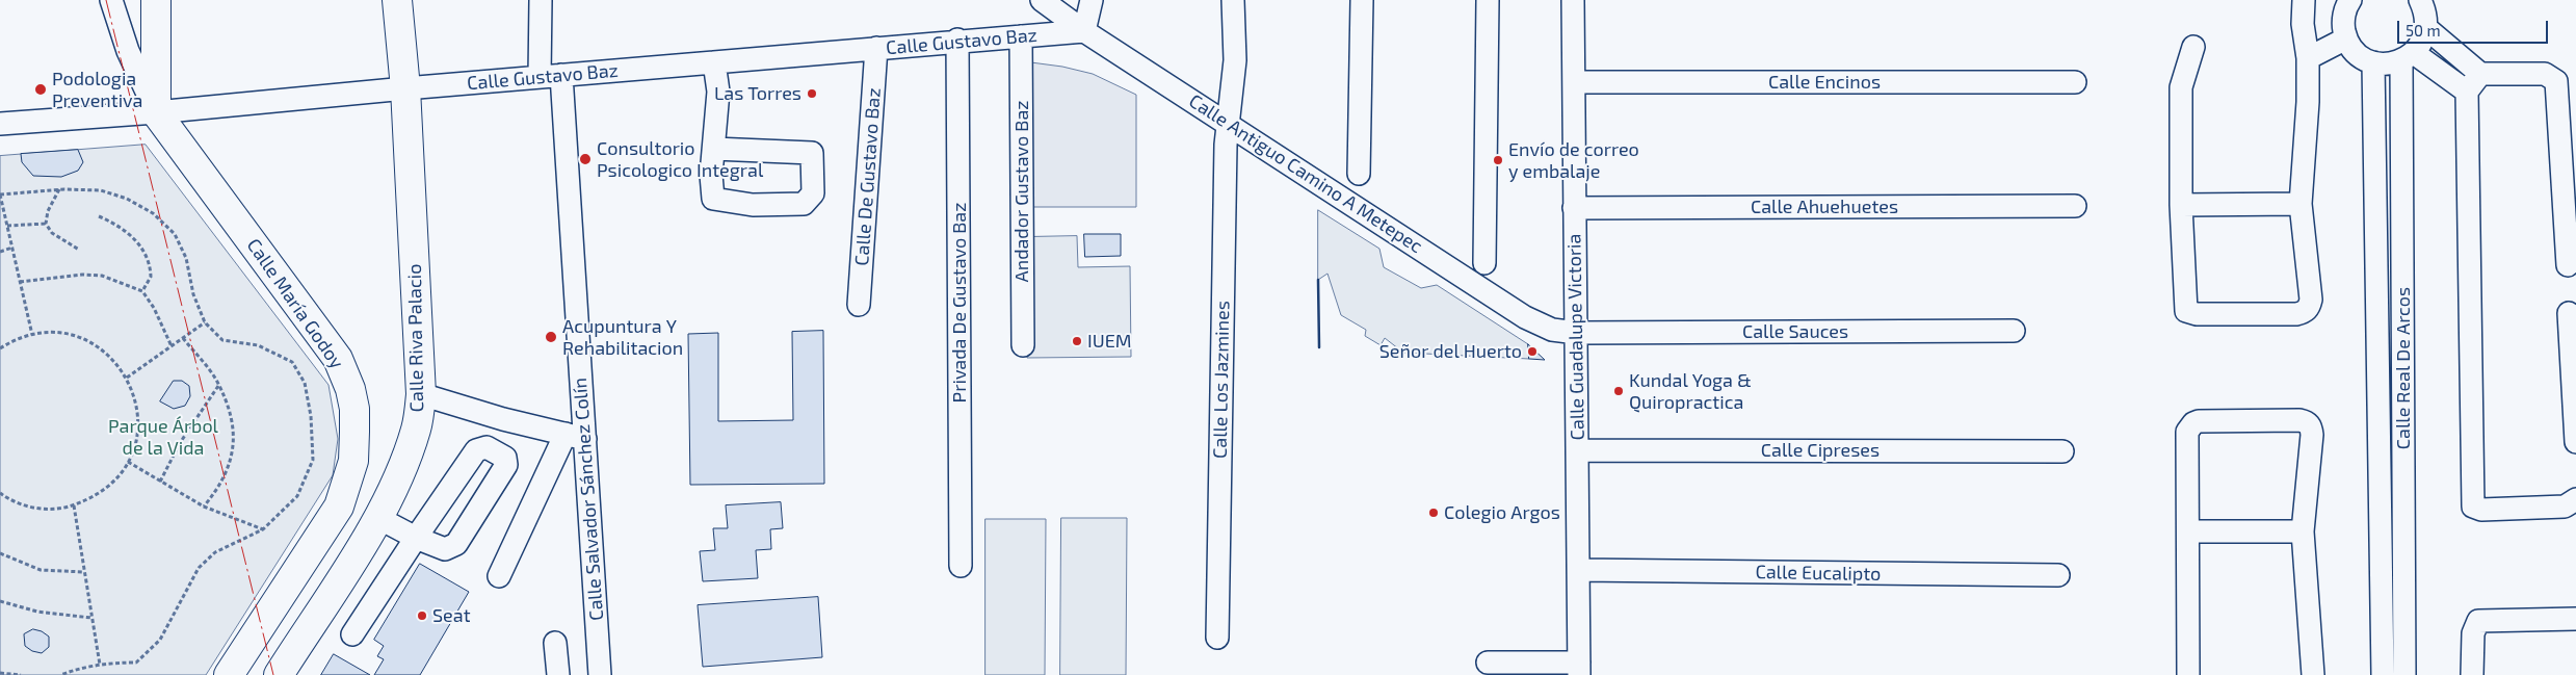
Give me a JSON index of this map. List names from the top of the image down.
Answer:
{
  "streets": {
    "main road": ["Calle María Godoy", "Calle Riva Palacio"],
    "street": [
      "Calle Gustavo Baz",
      "Calle Encinos",
      "Calle Antiguo Camino A Metepec",
      "Calle De Gustavo Baz",
      "Andador Gustavo Baz",
      "Calle Ahuehuetes",
      "Privada De Gustavo Baz",
      "Calle Sauces",
      "Calle Guadalupe Victoria",
      "Calle Real De Arcos",
      "Calle Los Jazmines",
      "Calle Cipreses",
      "Calle Salvador Sánchez Colín",
      "Calle Eucalipto"
    ]
  },
  "crossings": [
    ["Calle Gustavo Baz", "Calle Antiguo Camino A Metepec"],
    ["Calle Gustavo Baz", "Calle De Gustavo Baz"],
    ["Calle Gustavo Baz", "Andador Gustavo Baz"],
    ["Calle Gustavo Baz", "Privada De Gustavo Baz"],
    ["Calle Gustavo Baz", "Calle María Godoy"],
    ["Calle Gustavo Baz", "Calle Riva Palacio"],
    ["Calle Gustavo Baz", "Calle Salvador Sánchez Colín"],
    ["Calle Encinos", "Calle Guadalupe Victoria"],
    ["Calle Antiguo Camino A Metepec", "Calle Sauces"],
    ["Calle Antiguo Camino A Metepec", "Calle Guadalupe Victoria"],
    ["Calle Antiguo Camino A Metepec", "Calle Los Jazmines"],
    ["Calle Ahuehuetes", "Calle Guadalupe Victoria"],
    ["Calle Sauces", "Calle Guadalupe Victoria"],
    ["Calle Guadalupe Victoria", "Calle Cipreses"],
    ["Calle Guadalupe Victoria", "Calle Eucalipto"]
  ],
  "parks": ["Parque Árbol de la Vida"],
  "places": [
    "Podologia Preventiva",
    "Las Torres",
    "Consultorio Psicologico Integral",
    "Envío de correo y embalaje",
    "Acupuntura Y Rehabilitacion",
    "IUEM",
    "Señor del Huerto",
    "Kundal Yoga & Quiropractica",
    "Colegio Argos",
    "Seat"
  ],
  "scale_bar": "50 m"
}
